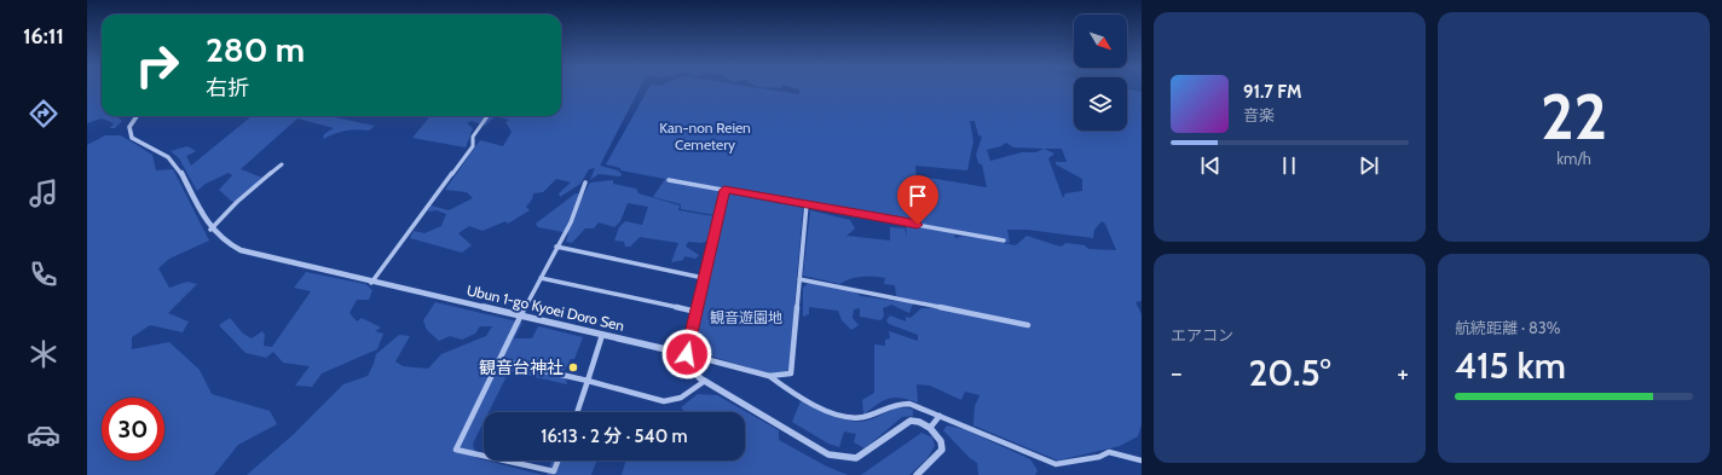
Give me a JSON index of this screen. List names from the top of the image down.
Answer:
{
  "streets": {
    "street": ["Ubun 1-go Kyoei Doro Sen"]
  },
  "parks": ["Kan-non Reien Cemetery", "観音遊園地"],
  "places": ["観音台神社"],
  "north": "bottom right",
  "page": {
    "tabs": "16:11",
    "tile": [
      ["22", "km/h"],
      "エアコン",
      ["航続距離 · 83%", "415 km"]
    ],
    "turn": ["280 m", "右折"],
    "song": ["91.7 FM", "音楽"],
    "heat": ["−", "20.5°", "+"],
    "limit": "30",
    "trip": "16:13 · 2 分 · 540 m"
  }
}
